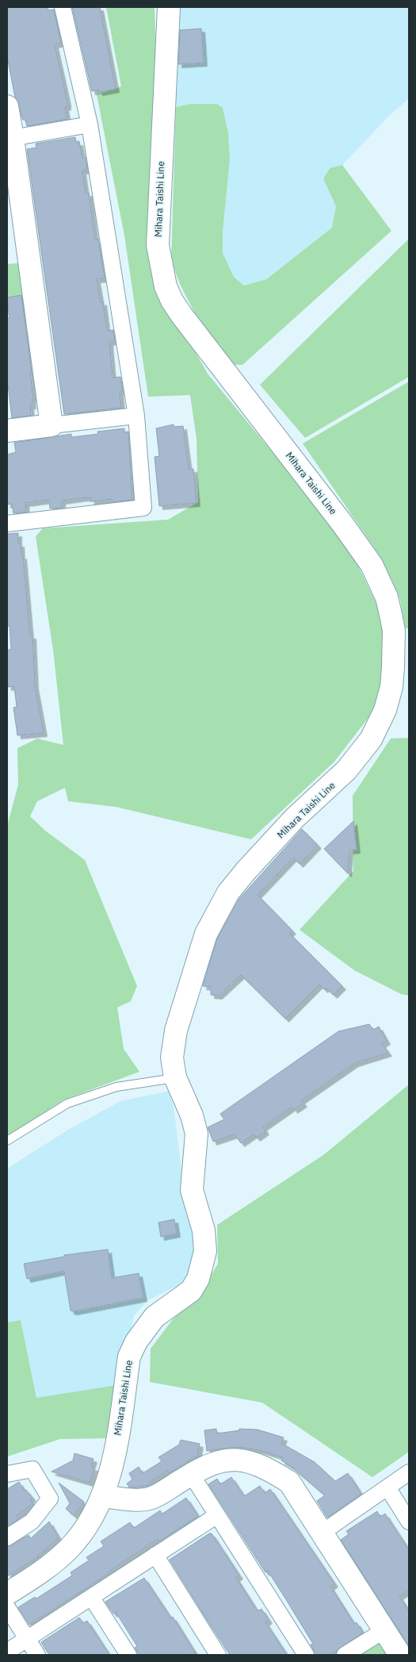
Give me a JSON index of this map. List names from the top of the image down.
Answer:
{
  "streets": {
    "main road": ["Mihara Taishi Line"]
  }
}
